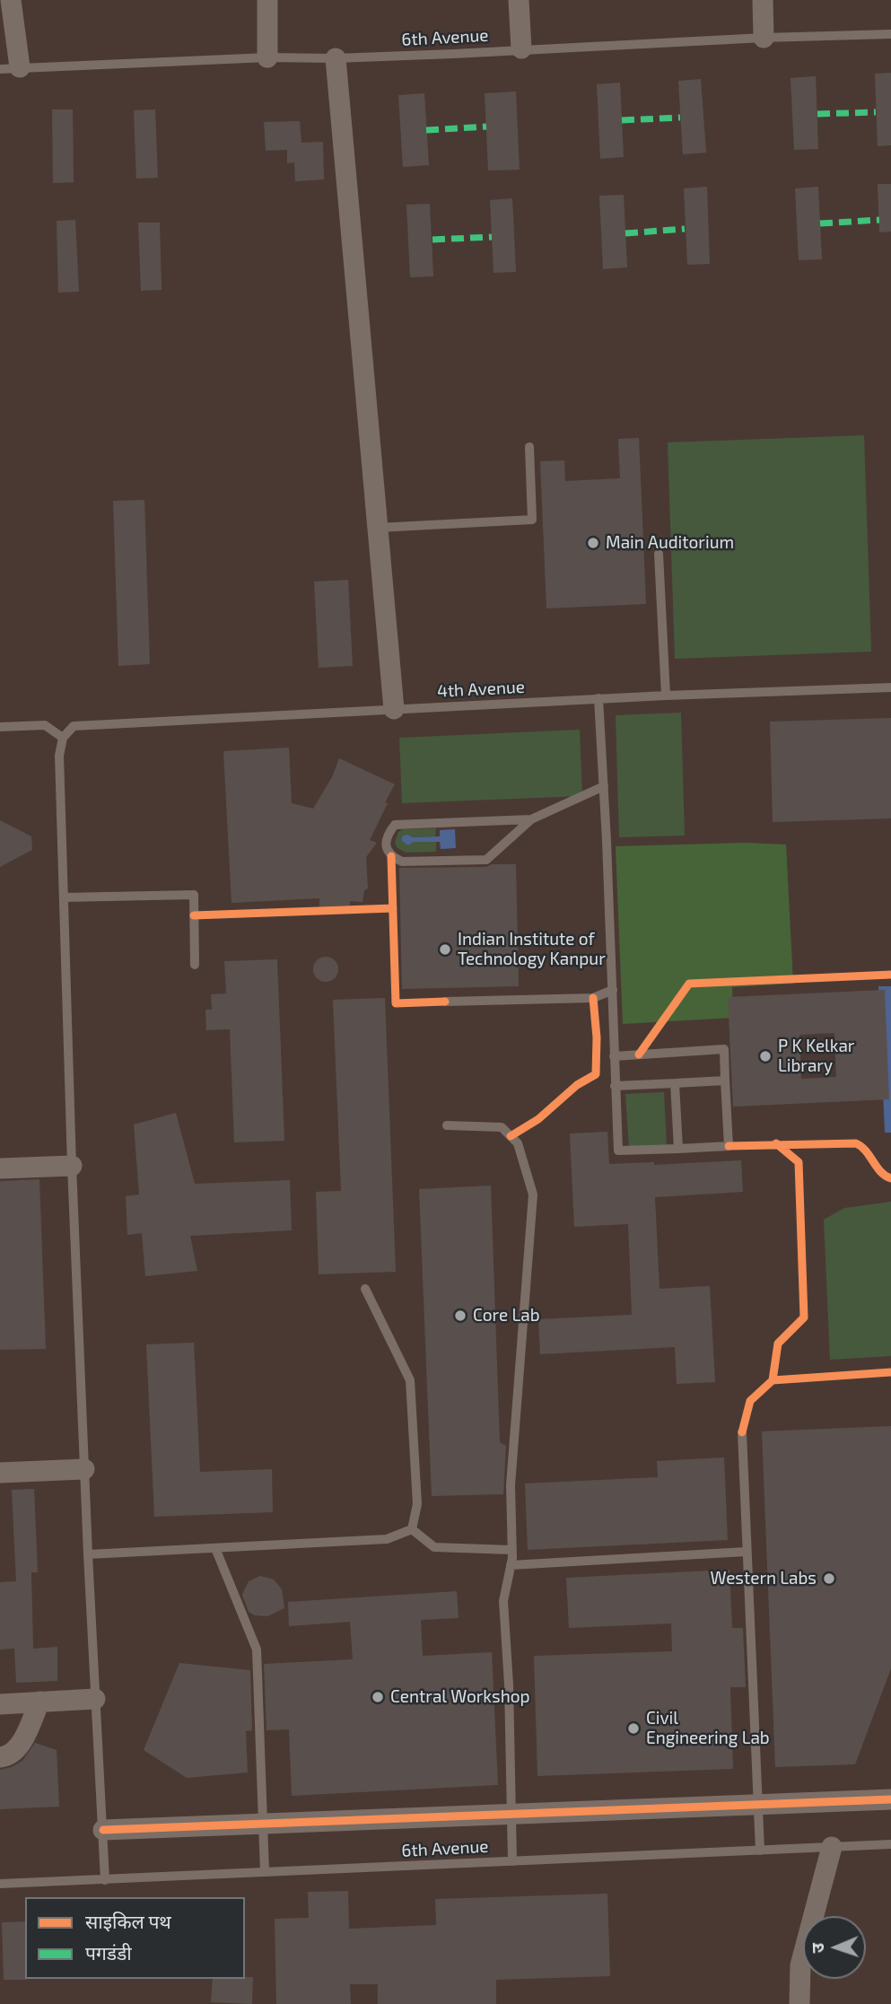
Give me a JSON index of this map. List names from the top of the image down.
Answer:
{
  "streets": {
    "lane": ["6th Avenue", "4th Avenue"]
  },
  "places": [
    "Main Auditorium",
    "Indian Institute of Technology Kanpur",
    "P K Kelkar Library",
    "Core Lab",
    "Western Labs",
    "Central Workshop",
    "Civil Engineering Lab"
  ],
  "legend": ["साइकिल पथ", "पगडंडी"],
  "north": "left"
}
